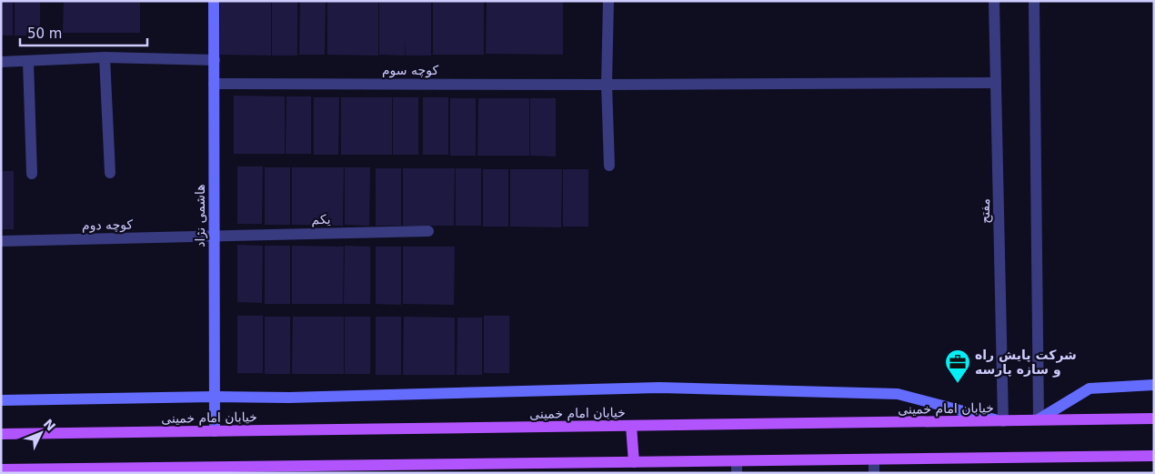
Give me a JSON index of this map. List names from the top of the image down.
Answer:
{
  "streets": {
    "main road": ["خیابان امام خمینی"],
    "street": [
      "کوچه سوم",
      "مفتح",
      "هاشمی نژاد",
      "یکم",
      "کوچه دوم"
    ]
  },
  "crossings": [
    ["کوچه سوم", "مفتح"],
    ["کوچه سوم", "هاشمی نژاد"],
    ["مفتح", "خیابان امام خمینی"],
    ["هاشمی نژاد", "یکم"],
    ["هاشمی نژاد", "کوچه دوم"],
    ["هاشمی نژاد", "خیابان امام خمینی"],
    ["یکم", "کوچه دوم"]
  ],
  "places": {
    "office": ["شرکت پایش راه و سازه پارسه"]
  },
  "scale_bar": "50 m",
  "north": "top right"
}
